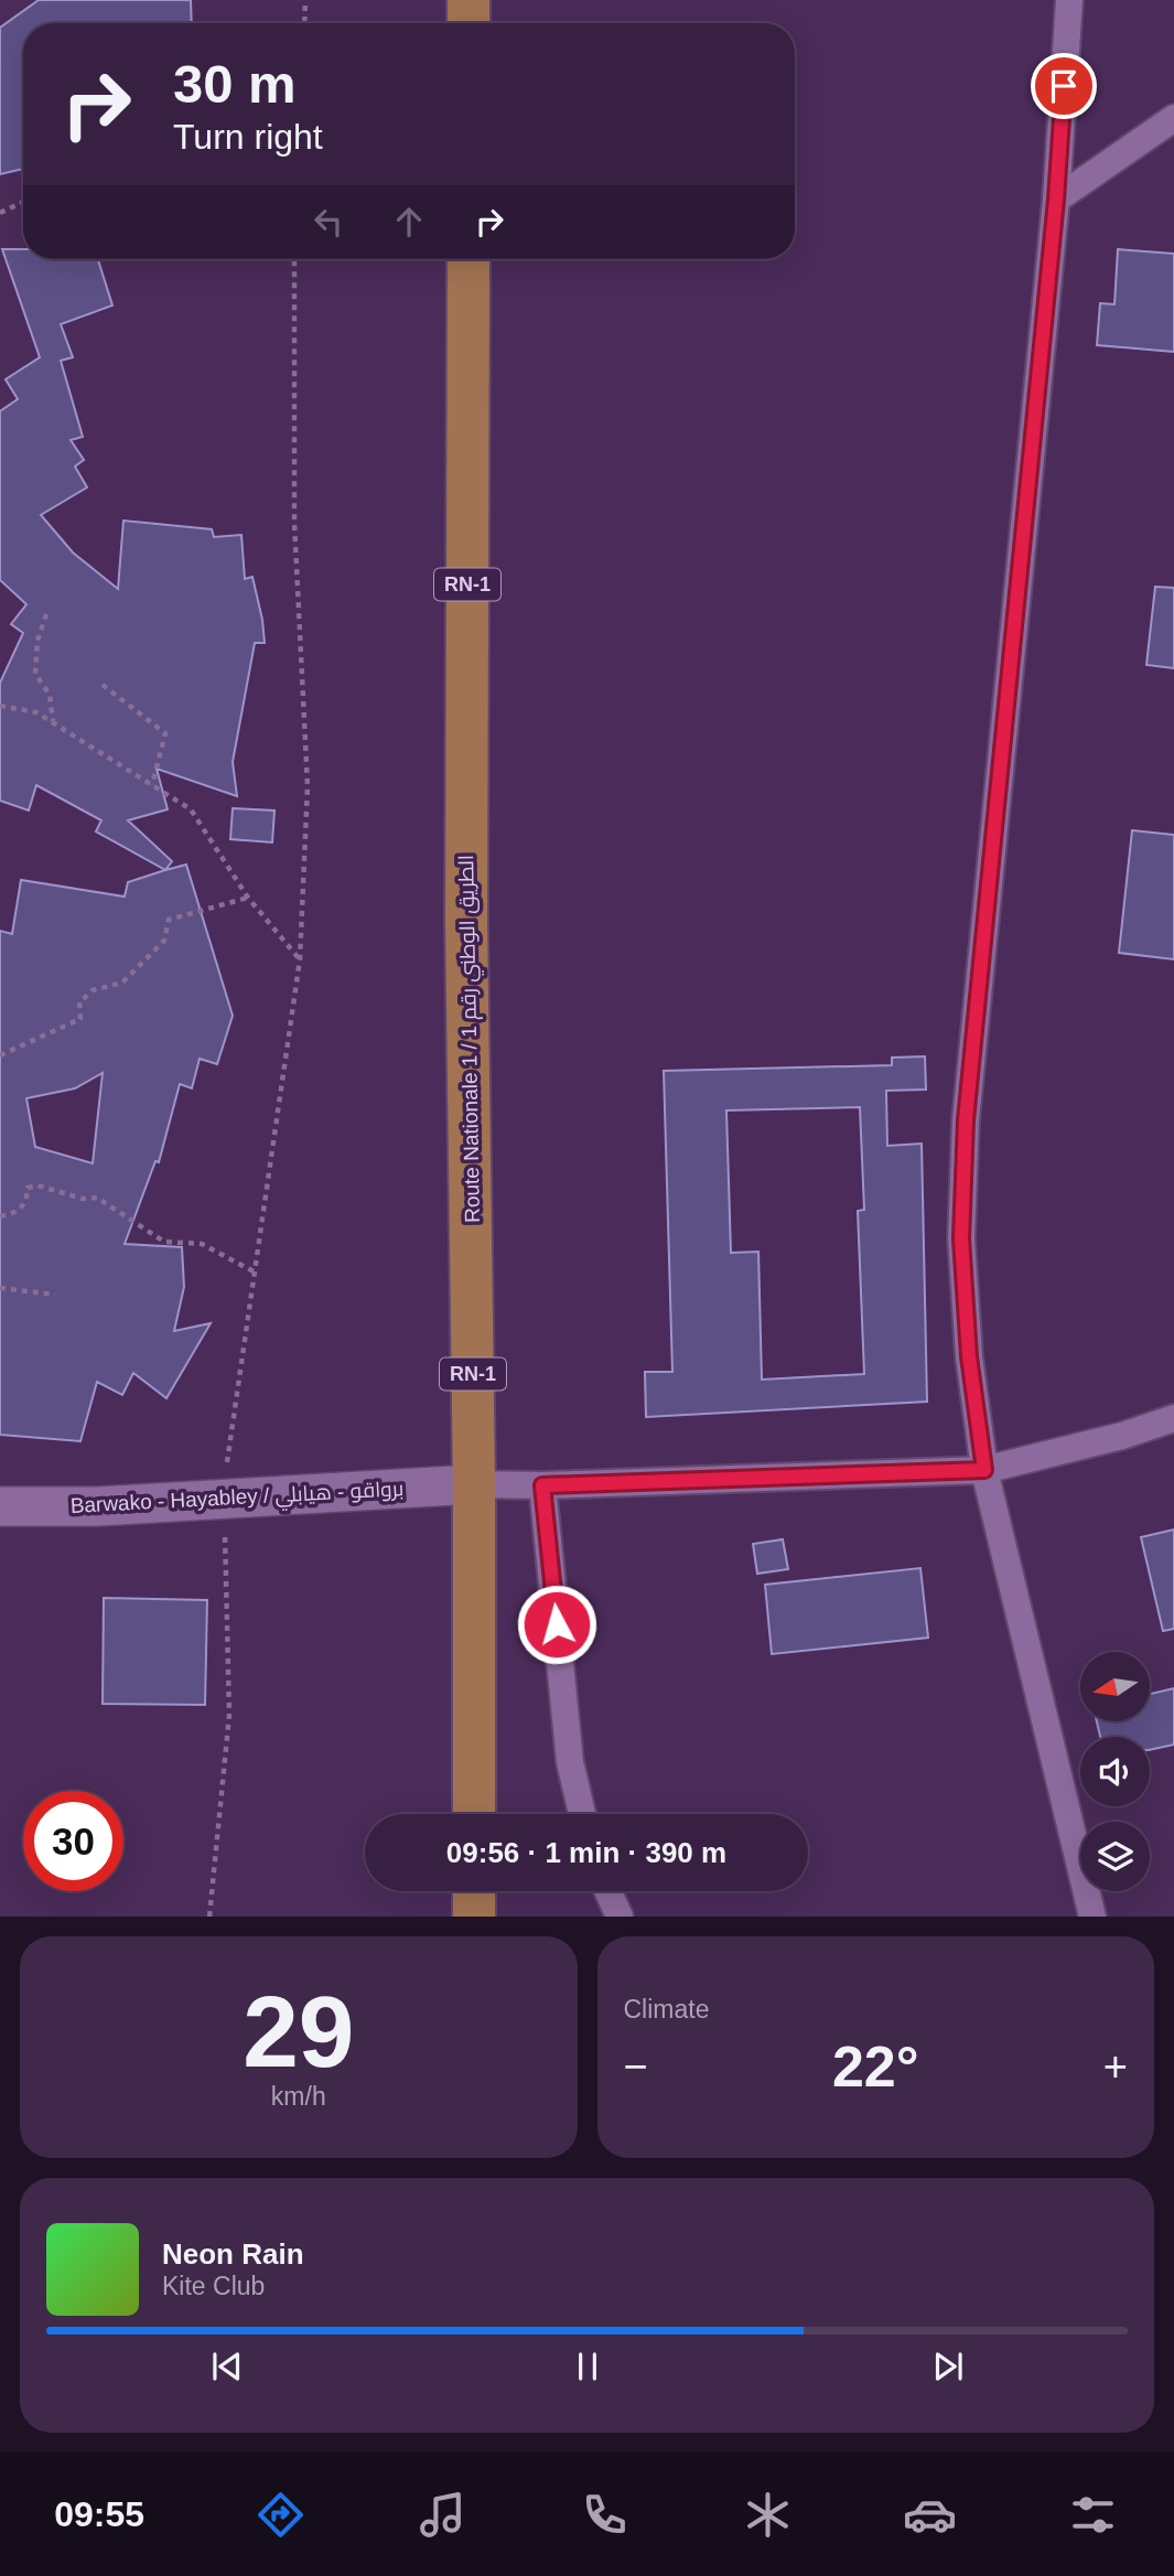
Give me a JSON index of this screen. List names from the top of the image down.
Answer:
{
  "streets": {
    "main road": ["RN-1", "Route Nationale 1 / الطريق الوطني رقم 1", "Barwako - Hayabley / برواقو - هيابلي"]
  },
  "crossings": [
    ["Route Nationale 1 / الطريق الوطني رقم 1", "Barwako - Hayabley / برواقو - هيابلي"]
  ],
  "north": "left",
  "page": {
    "turn": ["30 m", "Turn right"],
    "limit": "30",
    "trip": "09:56 · 1 min · 390 m",
    "tile": [
      ["29", "km/h"],
      "Climate"
    ],
    "heat": ["−", "22°", "+"],
    "song": ["Neon Rain", "Kite Club"],
    "tabs": "09:55"
  }
}
